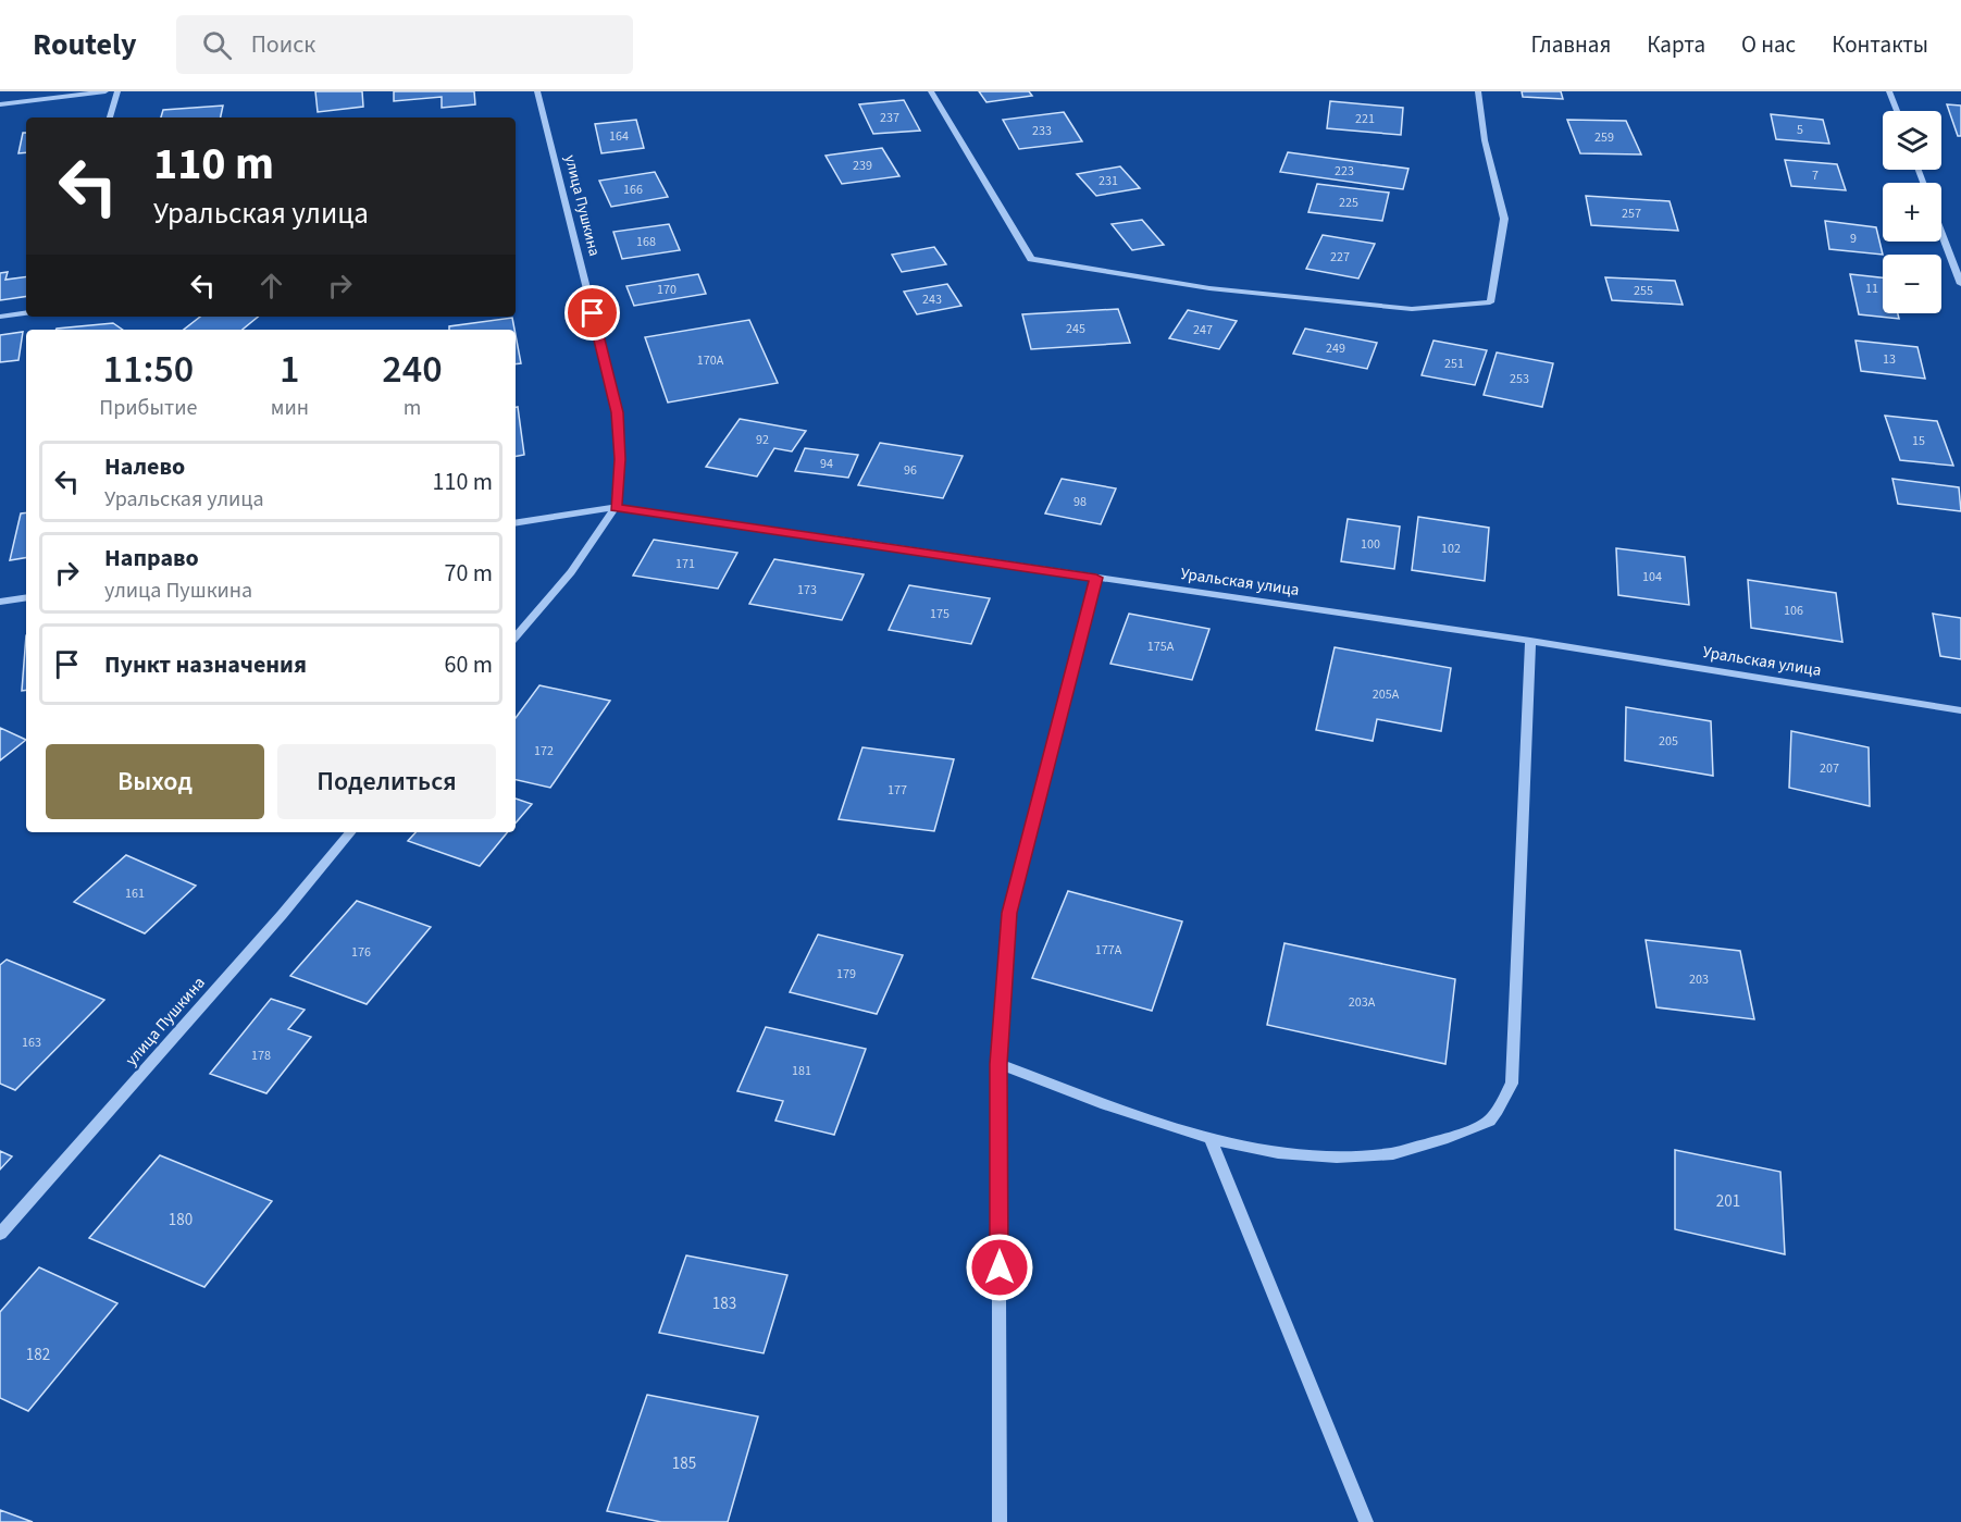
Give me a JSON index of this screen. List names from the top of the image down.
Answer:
{
  "streets": {
    "street": ["улица Пушкина", "Уральская улица"]
  },
  "crossings": [
    ["улица Пушкина", "Уральская улица"]
  ],
  "house_numbers": [
    "237",
    "221",
    "5",
    "233",
    "164",
    "259",
    "239",
    "223",
    "7",
    "231",
    "166",
    "225",
    "257",
    "9",
    "168",
    "227",
    "11",
    "170",
    "255",
    "243",
    "245",
    "247",
    "249",
    "13",
    "170А",
    "251",
    "253",
    "92",
    "15",
    "94",
    "96",
    "98",
    "100",
    "102",
    "171",
    "104",
    "173",
    "106",
    "175",
    "175А",
    "205А",
    "205",
    "172",
    "207",
    "177",
    "161",
    "177А",
    "176",
    "179",
    "203",
    "203А",
    "163",
    "178",
    "181",
    "201",
    "180",
    "183",
    "182",
    "185"
  ],
  "page": {
    "header": "Routely",
    "search": "Поиск",
    "nav": [
      "Главная",
      "Карта",
      "О нас",
      "Контакты"
    ],
    "map_buttons": ["+", "−"],
    "turn": ["110 m", "Уральская улица"],
    "eta": [
      "11:50",
      "Прибытие",
      "1",
      "мин",
      "240",
      "m"
    ],
    "list": [
      {
        "name": "Налево",
        "note": "Уральская улица",
        "value": "110 m"
      },
      {
        "name": "Направо",
        "note": "улица Пушкина",
        "value": "70 m"
      },
      {
        "name": "Пункт назначения",
        "value": "60 m"
      }
    ],
    "buttons": ["Выход", "Поделиться"]
  }
}
